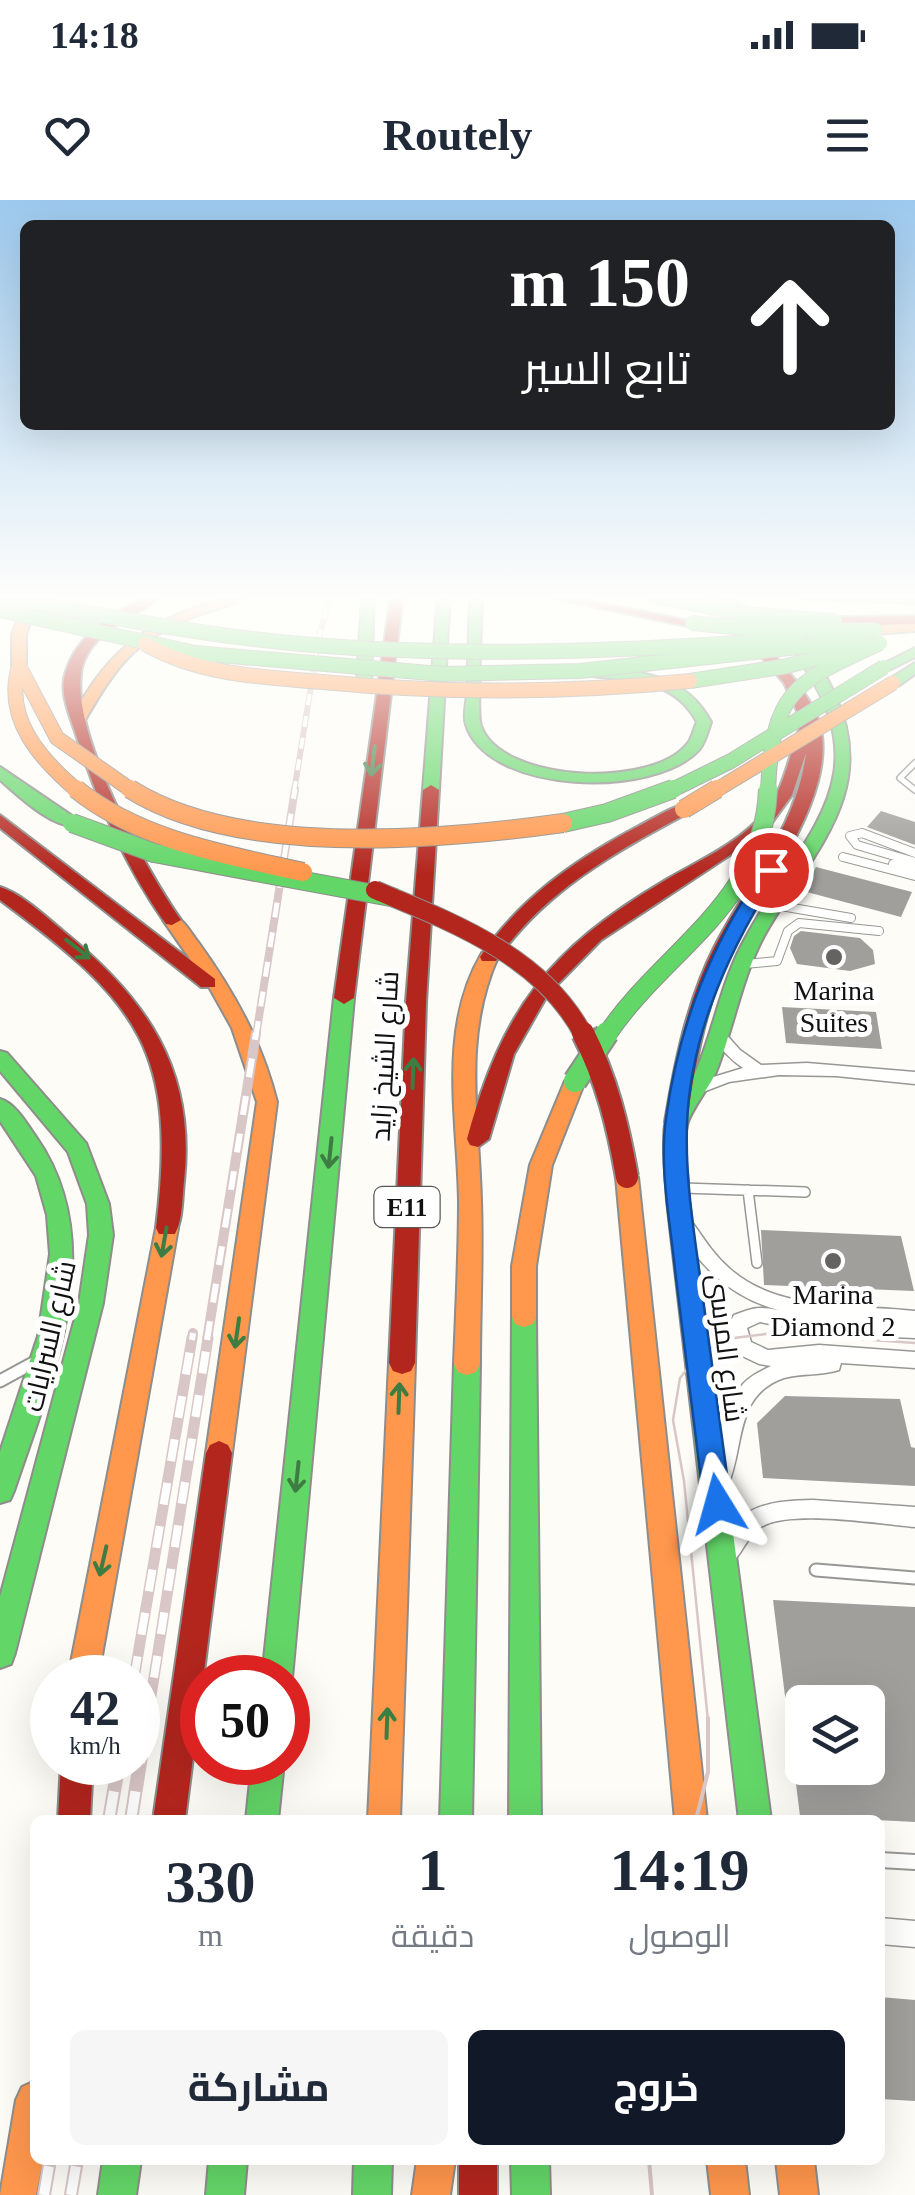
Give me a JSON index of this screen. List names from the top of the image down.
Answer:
{
  "streets": {
    "main road": [
      "شارع الشيخ زايد",
      "E11",
      "شارع السرايات",
      "شارع المرسى"
    ]
  },
  "places": ["Marina Suites", "Marina Diamond 2"],
  "page": {
    "status": "14:18",
    "header": "Routely",
    "turn": ["150 m", "تابع السير"],
    "speed": "42 km/h",
    "limit": "50",
    "eta": [
      "14:19",
      "الوصول",
      "1",
      "دقيقة",
      "330",
      "m"
    ],
    "buttons": ["خروج", "مشاركة"]
  }
}
